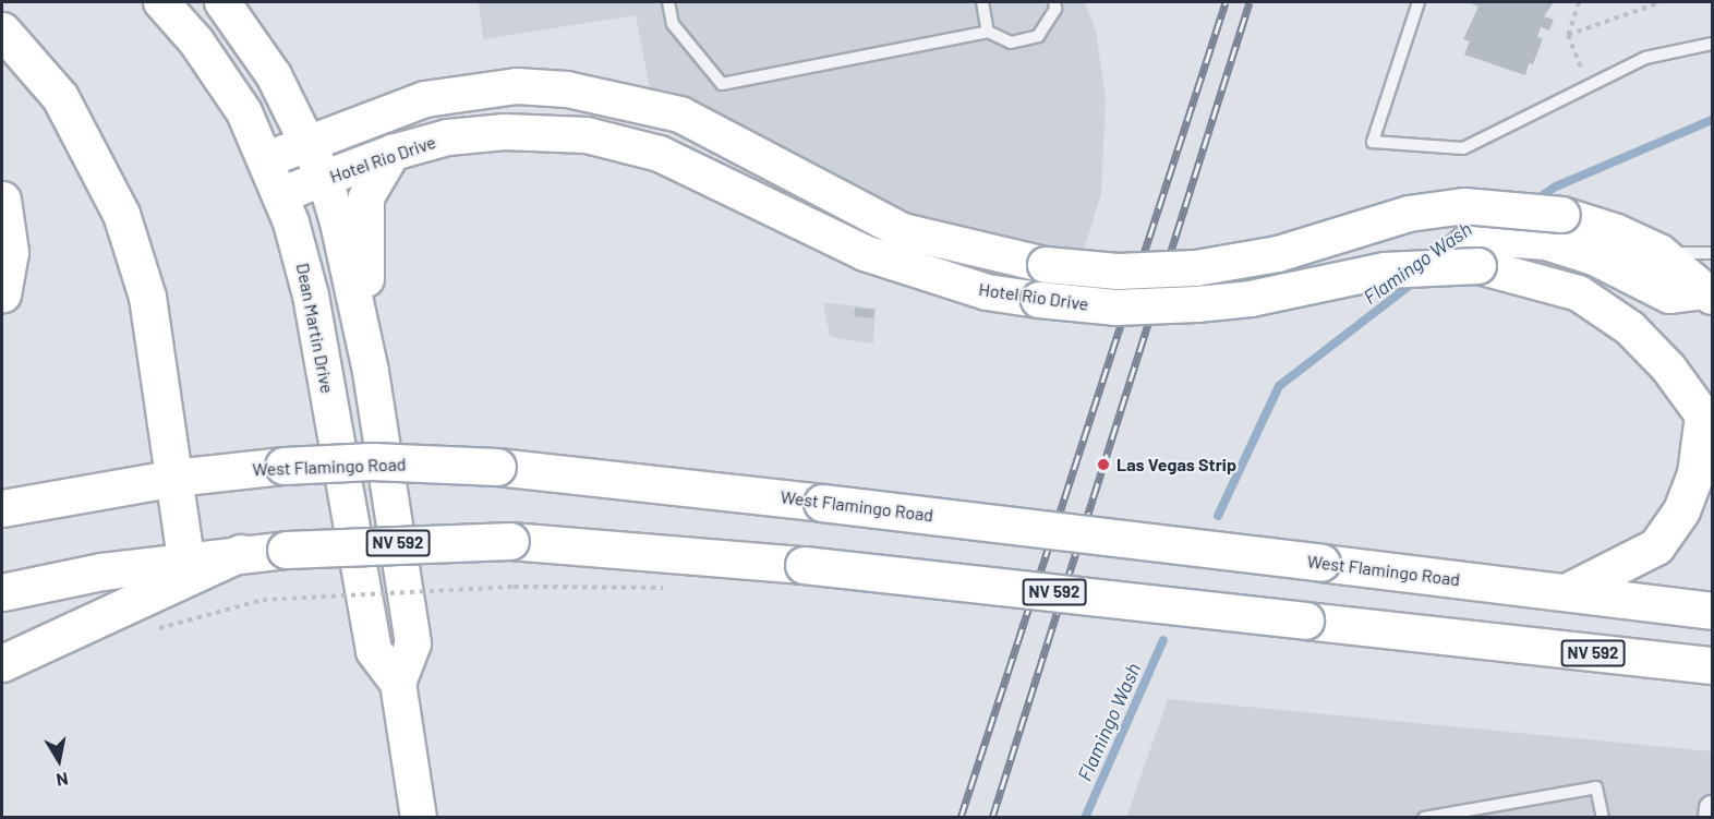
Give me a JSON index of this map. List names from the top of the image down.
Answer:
{
  "streets": {
    "main road": [
      "Hotel Rio Drive",
      "Dean Martin Drive",
      "West Flamingo Road",
      "NV 592"
    ]
  },
  "crossings": [
    ["Hotel Rio Drive", "Dean Martin Drive"]
  ],
  "water": ["Flamingo Wash"],
  "places": ["Las Vegas Strip"],
  "north": "bottom"
}
